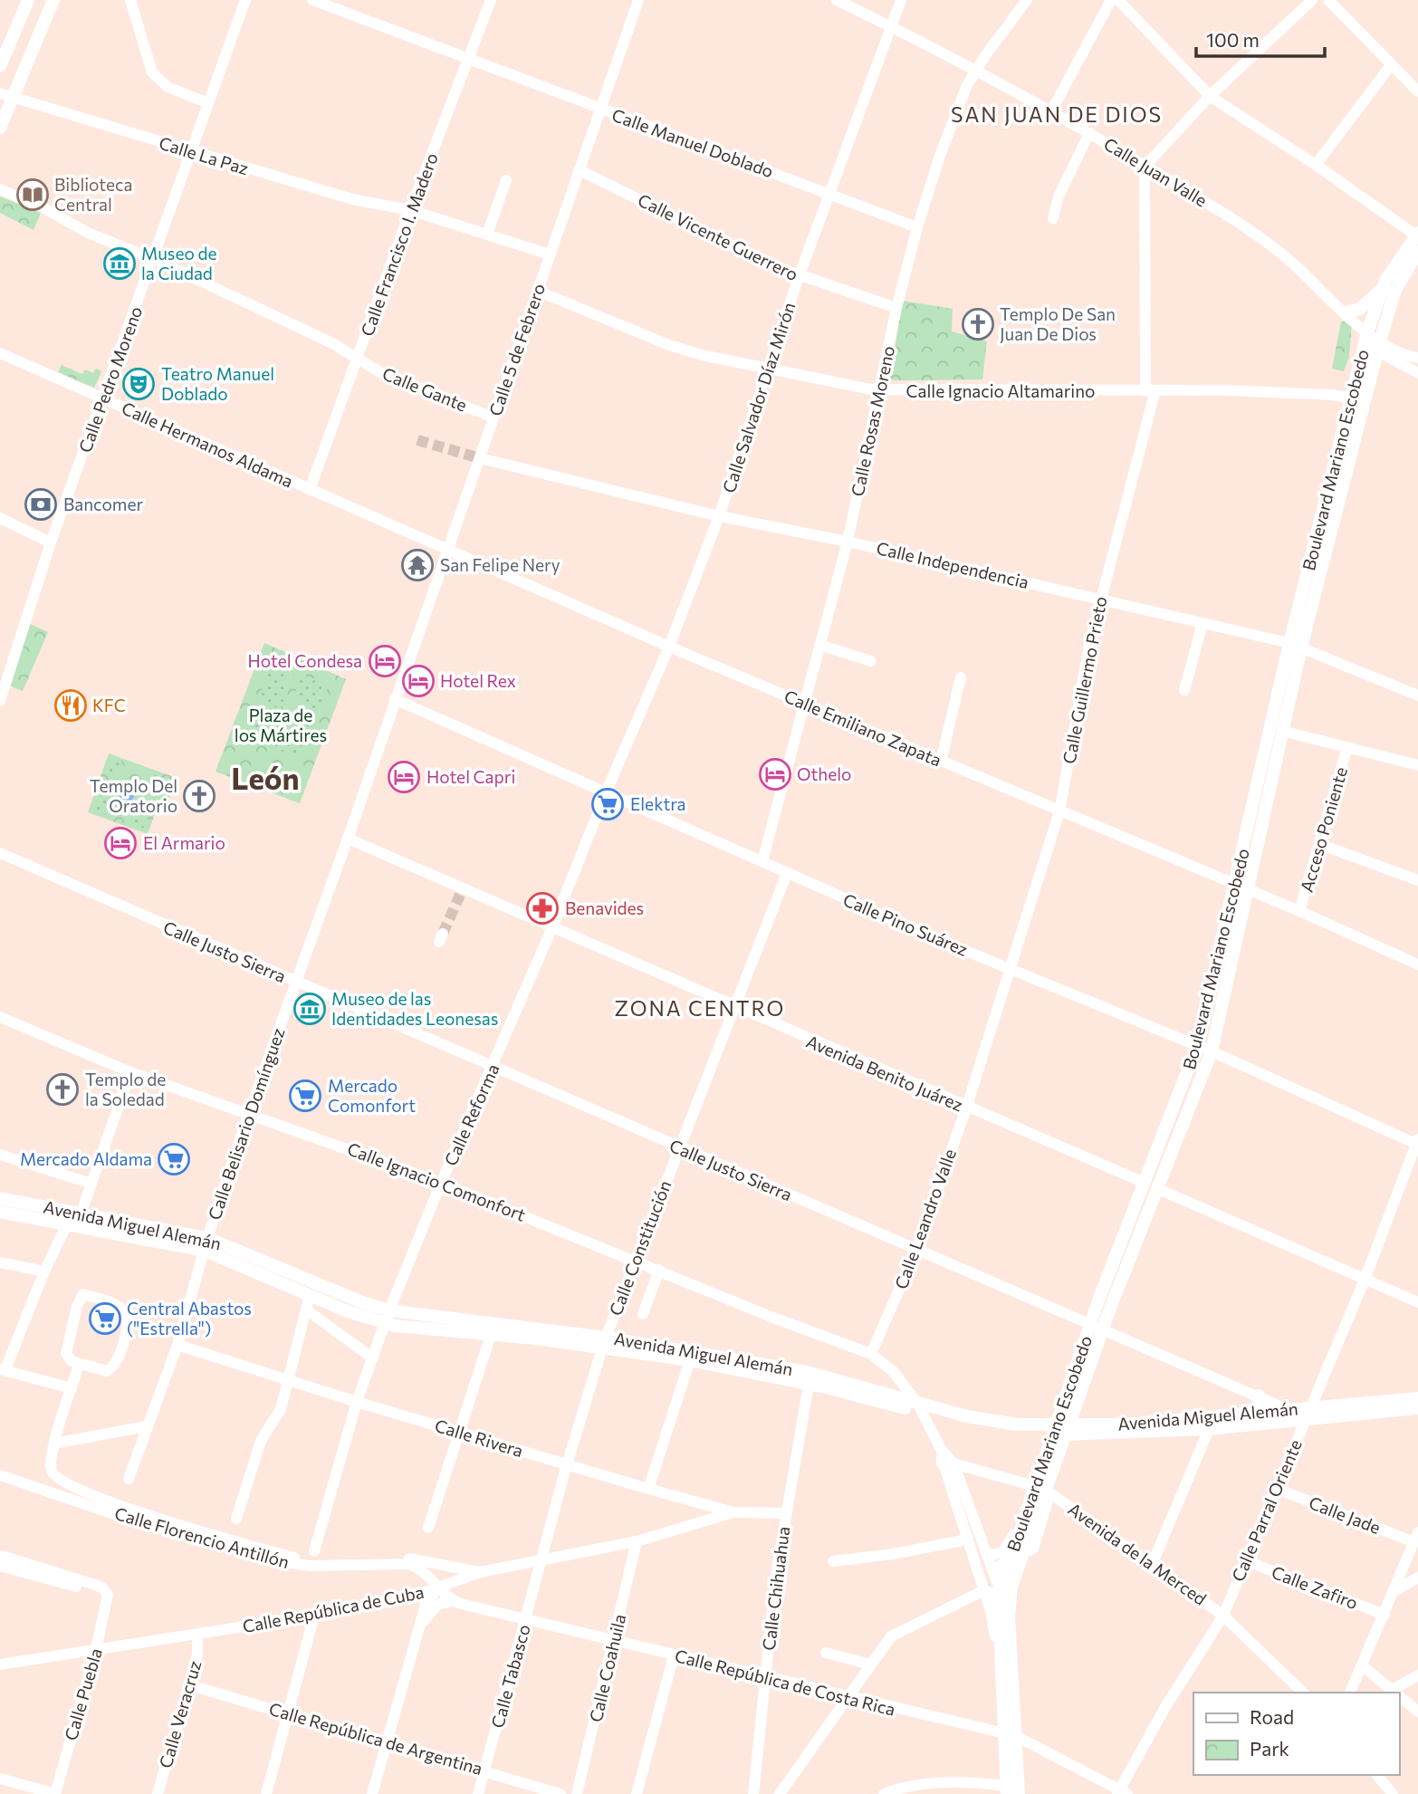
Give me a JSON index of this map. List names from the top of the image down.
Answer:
{
  "streets": {
    "main road": ["Boulevard Mariano Escobedo", "Avenida Miguel Alemán"],
    "street": [
      "Calle Manuel Doblado",
      "Calle La Paz",
      "Calle Juan Valle",
      "Calle Vicente Guerrero",
      "Calle Francisco I. Madero",
      "Calle 5 de Febrero",
      "Calle Pedro Moreno",
      "Calle Gante",
      "Calle Ignacio Altamarino",
      "Calle Salvador Díaz Mirón",
      "Calle Rosas Moreno",
      "Calle Hermanos Aldama",
      "Calle Independencia",
      "Calle Guillermo Prieto",
      "Calle Emiliano Zapata",
      "Acceso Poniente",
      "Calle Pino Suárez",
      "Calle Justo Sierra",
      "Avenida Benito Juárez",
      "Calle Reforma",
      "Calle Belisario Domínguez",
      "Calle Ignacio Comonfort",
      "Calle Leandro Valle",
      "Calle Constitución",
      "Calle Rivera",
      "Calle Parral Oriente",
      "Calle Jade",
      "Calle Florencio Antillón",
      "Avenida de la Merced",
      "Calle Zafiro",
      "Calle Chihuahua",
      "Calle República de Cuba",
      "Calle Coahuila",
      "Calle Tabasco",
      "Calle República de Costa Rica",
      "Calle Puebla",
      "Calle Veracruz",
      "Calle República de Argentina"
    ]
  },
  "crossings": [
    ["Calle Manuel Doblado", "Calle Francisco I. Madero"],
    ["Calle Manuel Doblado", "Calle 5 de Febrero"],
    ["Calle Manuel Doblado", "Calle Salvador Díaz Mirón"],
    ["Calle Manuel Doblado", "Calle Rosas Moreno"],
    ["Calle La Paz", "Calle Francisco I. Madero"],
    ["Calle La Paz", "Calle 5 de Febrero"],
    ["Calle La Paz", "Calle Pedro Moreno"],
    ["Calle Juan Valle", "Calle Salvador Díaz Mirón"],
    ["Calle Juan Valle", "Calle Rosas Moreno"],
    ["Calle Juan Valle", "Boulevard Mariano Escobedo"],
    ["Calle Juan Valle", "Calle Guillermo Prieto"],
    ["Calle Vicente Guerrero", "Calle 5 de Febrero"],
    ["Calle Vicente Guerrero", "Calle Salvador Díaz Mirón"],
    ["Calle Vicente Guerrero", "Calle Rosas Moreno"],
    ["Calle Francisco I. Madero", "Calle Gante"],
    ["Calle Francisco I. Madero", "Calle Hermanos Aldama"],
    ["Calle Francisco I. Madero", "Calle Emiliano Zapata"],
    ["Calle 5 de Febrero", "Calle Gante"],
    ["Calle 5 de Febrero", "Calle Ignacio Altamarino"],
    ["Calle 5 de Febrero", "Calle Independencia"],
    ["Calle 5 de Febrero", "Calle Emiliano Zapata"],
    ["Calle 5 de Febrero", "Calle Pino Suárez"],
    ["Calle 5 de Febrero", "Calle Belisario Domínguez"],
    ["Calle Pedro Moreno", "Calle Gante"],
    ["Calle Pedro Moreno", "Calle Hermanos Aldama"],
    ["Calle Ignacio Altamarino", "Calle Salvador Díaz Mirón"],
    ["Calle Ignacio Altamarino", "Calle Rosas Moreno"],
    ["Calle Ignacio Altamarino", "Boulevard Mariano Escobedo"],
    ["Calle Ignacio Altamarino", "Calle Guillermo Prieto"],
    ["Calle Salvador Díaz Mirón", "Calle Independencia"],
    ["Calle Salvador Díaz Mirón", "Calle Emiliano Zapata"],
    ["Calle Salvador Díaz Mirón", "Calle Pino Suárez"],
    ["Calle Salvador Díaz Mirón", "Calle Reforma"],
    ["Calle Rosas Moreno", "Calle Independencia"],
    ["Calle Rosas Moreno", "Calle Emiliano Zapata"],
    ["Calle Rosas Moreno", "Calle Pino Suárez"],
    ["Calle Hermanos Aldama", "Calle Emiliano Zapata"],
    ["Boulevard Mariano Escobedo", "Calle Independencia"],
    ["Boulevard Mariano Escobedo", "Calle Emiliano Zapata"],
    ["Boulevard Mariano Escobedo", "Calle Pino Suárez"],
    ["Boulevard Mariano Escobedo", "Avenida Benito Juárez"],
    ["Boulevard Mariano Escobedo", "Calle República de Costa Rica"],
    ["Calle Independencia", "Calle Guillermo Prieto"],
    ["Calle Guillermo Prieto", "Calle Emiliano Zapata"],
    ["Calle Guillermo Prieto", "Calle Pino Suárez"],
    ["Calle Guillermo Prieto", "Calle Leandro Valle"],
    ["Calle Emiliano Zapata", "Acceso Poniente"],
    ["Calle Pino Suárez", "Calle Reforma"],
    ["Calle Pino Suárez", "Calle Belisario Domínguez"],
    ["Calle Pino Suárez", "Calle Leandro Valle"],
    ["Calle Pino Suárez", "Calle Constitución"],
    ["Calle Pino Suárez", "Calle Parral Oriente"],
    ["Calle Justo Sierra", "Calle Reforma"],
    ["Calle Justo Sierra", "Calle Belisario Domínguez"],
    ["Calle Justo Sierra", "Calle Leandro Valle"],
    ["Calle Justo Sierra", "Avenida Miguel Alemán"],
    ["Calle Justo Sierra", "Calle Constitución"],
    ["Avenida Benito Juárez", "Calle Reforma"],
    ["Avenida Benito Juárez", "Calle Belisario Domínguez"],
    ["Avenida Benito Juárez", "Calle Leandro Valle"],
    ["Avenida Benito Juárez", "Calle Constitución"],
    ["Avenida Benito Juárez", "Calle Parral Oriente"],
    ["Calle Reforma", "Calle Ignacio Comonfort"],
    ["Calle Reforma", "Avenida Miguel Alemán"],
    ["Calle Reforma", "Calle Rivera"],
    ["Calle Belisario Domínguez", "Calle Ignacio Comonfort"],
    ["Calle Belisario Domínguez", "Avenida Miguel Alemán"],
    ["Calle Belisario Domínguez", "Calle Rivera"],
    ["Calle Ignacio Comonfort", "Calle Leandro Valle"],
    ["Calle Ignacio Comonfort", "Calle Constitución"],
    ["Avenida Miguel Alemán", "Calle Constitución"],
    ["Avenida Miguel Alemán", "Calle Parral Oriente"],
    ["Avenida Miguel Alemán", "Calle Chihuahua"],
    ["Calle Constitución", "Calle Rivera"],
    ["Calle Constitución", "Calle República de Cuba"],
    ["Calle Constitución", "Calle Tabasco"],
    ["Calle Rivera", "Calle Chihuahua"],
    ["Calle Rivera", "Calle República de Cuba"],
    ["Calle Parral Oriente", "Calle Jade"],
    ["Calle Parral Oriente", "Avenida de la Merced"],
    ["Calle Parral Oriente", "Calle Zafiro"],
    ["Calle Parral Oriente", "Calle República de Costa Rica"],
    ["Calle Florencio Antillón", "Calle República de Cuba"],
    ["Calle Florencio Antillón", "Calle República de Costa Rica"],
    ["Calle Chihuahua", "Calle República de Costa Rica"],
    ["Calle República de Cuba", "Calle Coahuila"],
    ["Calle República de Cuba", "Calle Tabasco"],
    ["Calle República de Cuba", "Calle República de Costa Rica"],
    ["Calle República de Cuba", "Calle Puebla"],
    ["Calle República de Cuba", "Calle Veracruz"],
    ["Calle Coahuila", "Calle República de Costa Rica"],
    ["Calle Tabasco", "Calle República de Costa Rica"],
    ["Calle Tabasco", "Calle República de Argentina"],
    ["Calle Veracruz", "Calle República de Argentina"]
  ],
  "districts": ["SAN JUAN DE DIOS", "León", "ZONA CENTRO"],
  "parks": ["Plaza de los Mártires"],
  "places": {
    "library": ["Biblioteca Central"],
    "museum": ["Museo de la Ciudad", "Museo de las Identidades Leonesas"],
    "church": ["Templo De San Juan De Dios", "Templo Del Oratorio", "Templo de la Soledad"],
    "theatre": ["Teatro Manuel Doblado"],
    "bank": ["Bancomer"],
    "temple": ["San Felipe Nery"],
    "hotel": [
      "Hotel Condesa",
      "Hotel Rex",
      "Othelo",
      "Hotel Capri",
      "El Armario"
    ],
    "restaurant": ["KFC"],
    "supermarket": [
      "Elektra",
      "Mercado Comonfort",
      "Mercado Aldama",
      "Central Abastos (\"Estrella\")"
    ],
    "pharmacy": ["Benavides"]
  },
  "legend": ["Road", "Park"],
  "scale_bar": "100 m"
}
